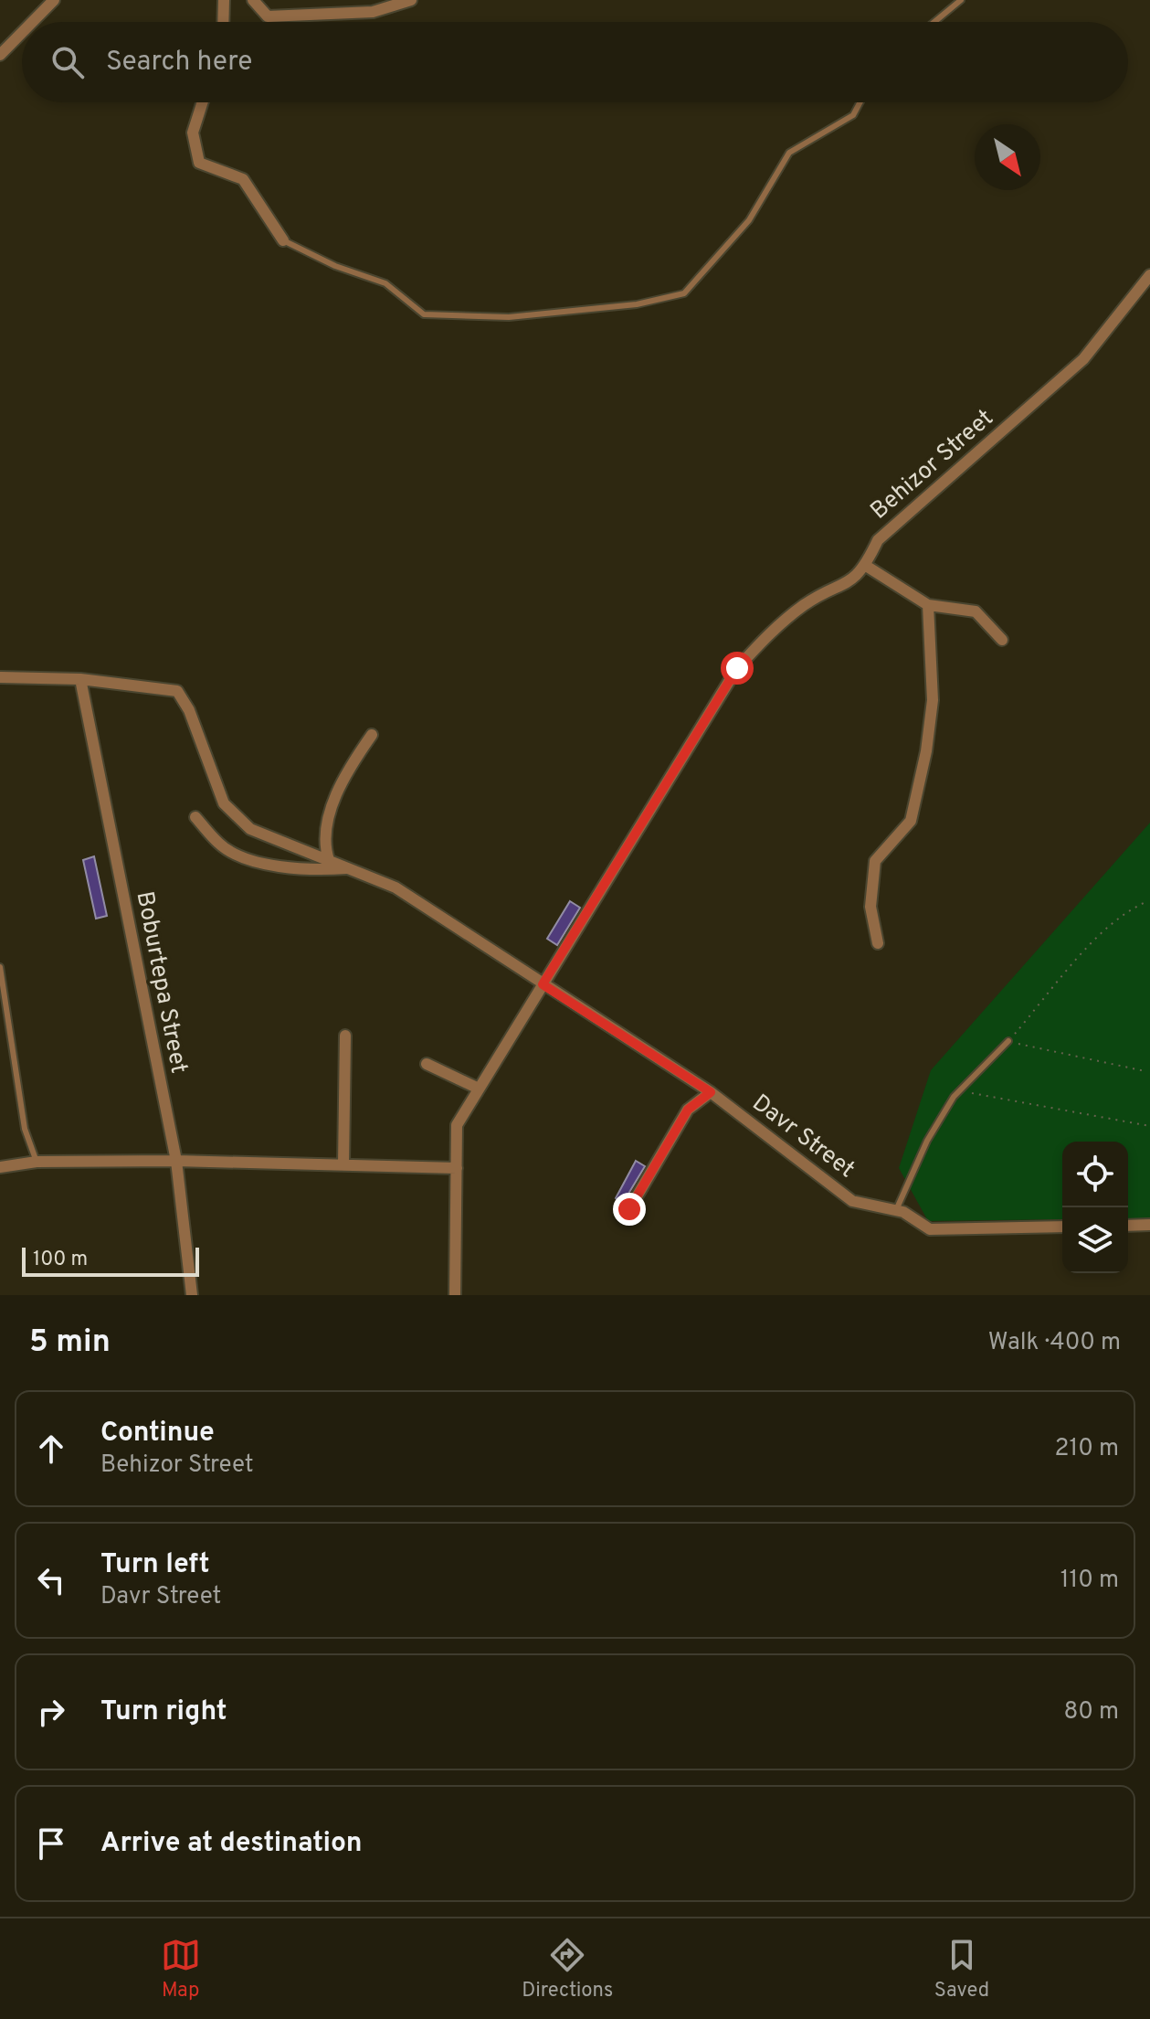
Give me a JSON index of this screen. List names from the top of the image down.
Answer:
{
  "streets": {
    "street": ["Behizor Street", "Boburtepa Street", "Davr Street"]
  },
  "crossings": [
    ["Behizor Street", "Davr Street"],
    ["Boburtepa Street", "Davr Street"]
  ],
  "scale_bar": "100 m",
  "north": "bottom right",
  "page": {
    "search": "Search here",
    "scale": "100 m",
    "heading": ["5 min", "Walk · 400 m"],
    "list": [
      ["Continue", "Behizor Street", "210 m"],
      ["Turn left", "Davr Street", "110 m"],
      ["Turn right", "80 m"],
      "Arrive at destination"
    ],
    "nav": ["Map", "Directions", "Saved"]
  }
}
